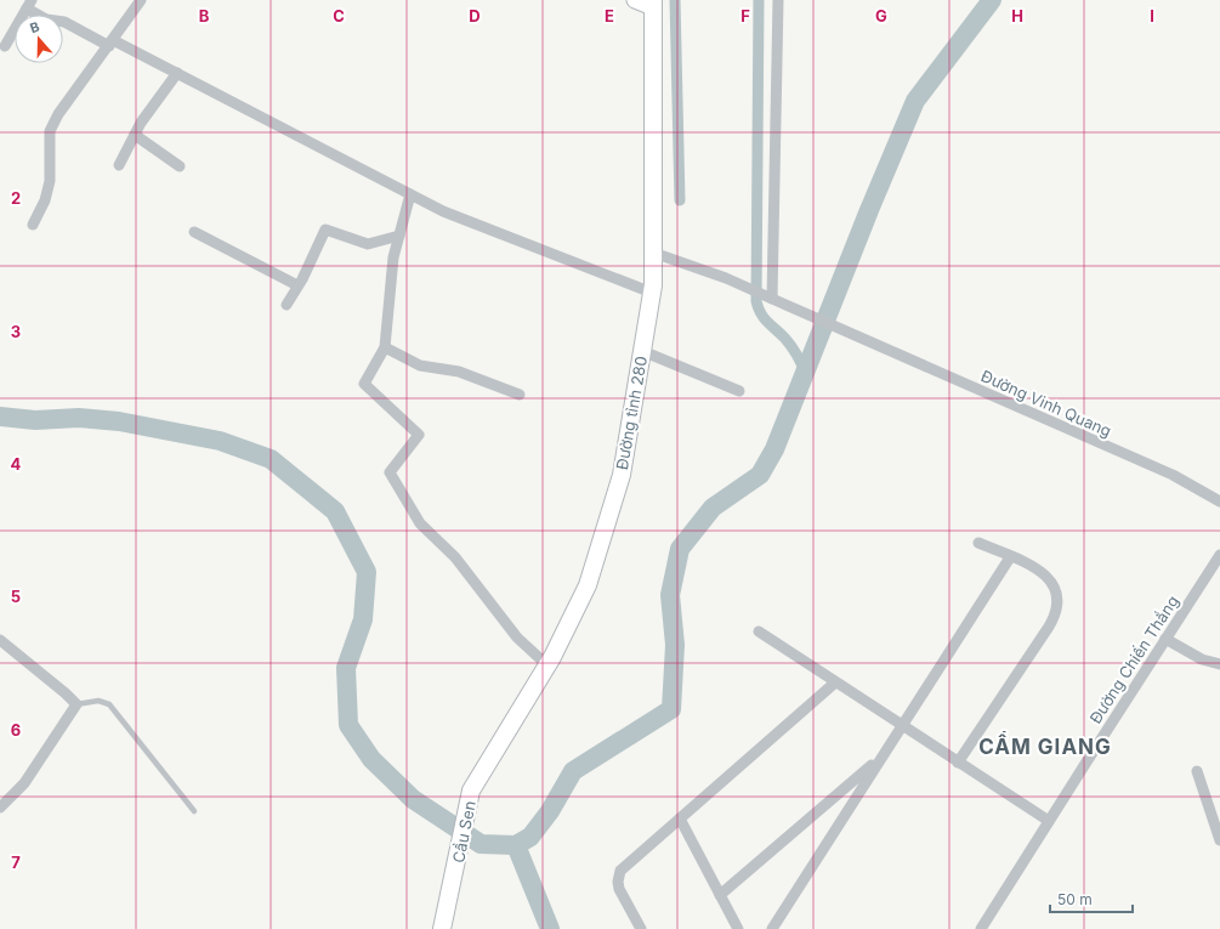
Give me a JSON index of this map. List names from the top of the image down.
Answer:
{
  "streets": {
    "main road": ["Đường tỉnh 280", "Cầu Sen"],
    "street": ["Đường Vinh Quang", "Đường Chiến Thắng"]
  },
  "crossings": [
    ["Đường Vinh Quang", "Đường tỉnh 280"],
    ["Đường tỉnh 280", "Cầu Sen"]
  ],
  "districts": ["CẨM GIANG"],
  "scale_bar": "50 m",
  "north": "top",
  "grid": {
    "columns": [
      "B",
      "C",
      "D",
      "E",
      "F",
      "G",
      "H",
      "I"
    ],
    "rows": [
      "2",
      "3",
      "4",
      "5",
      "6",
      "7"
    ]
  }
}
